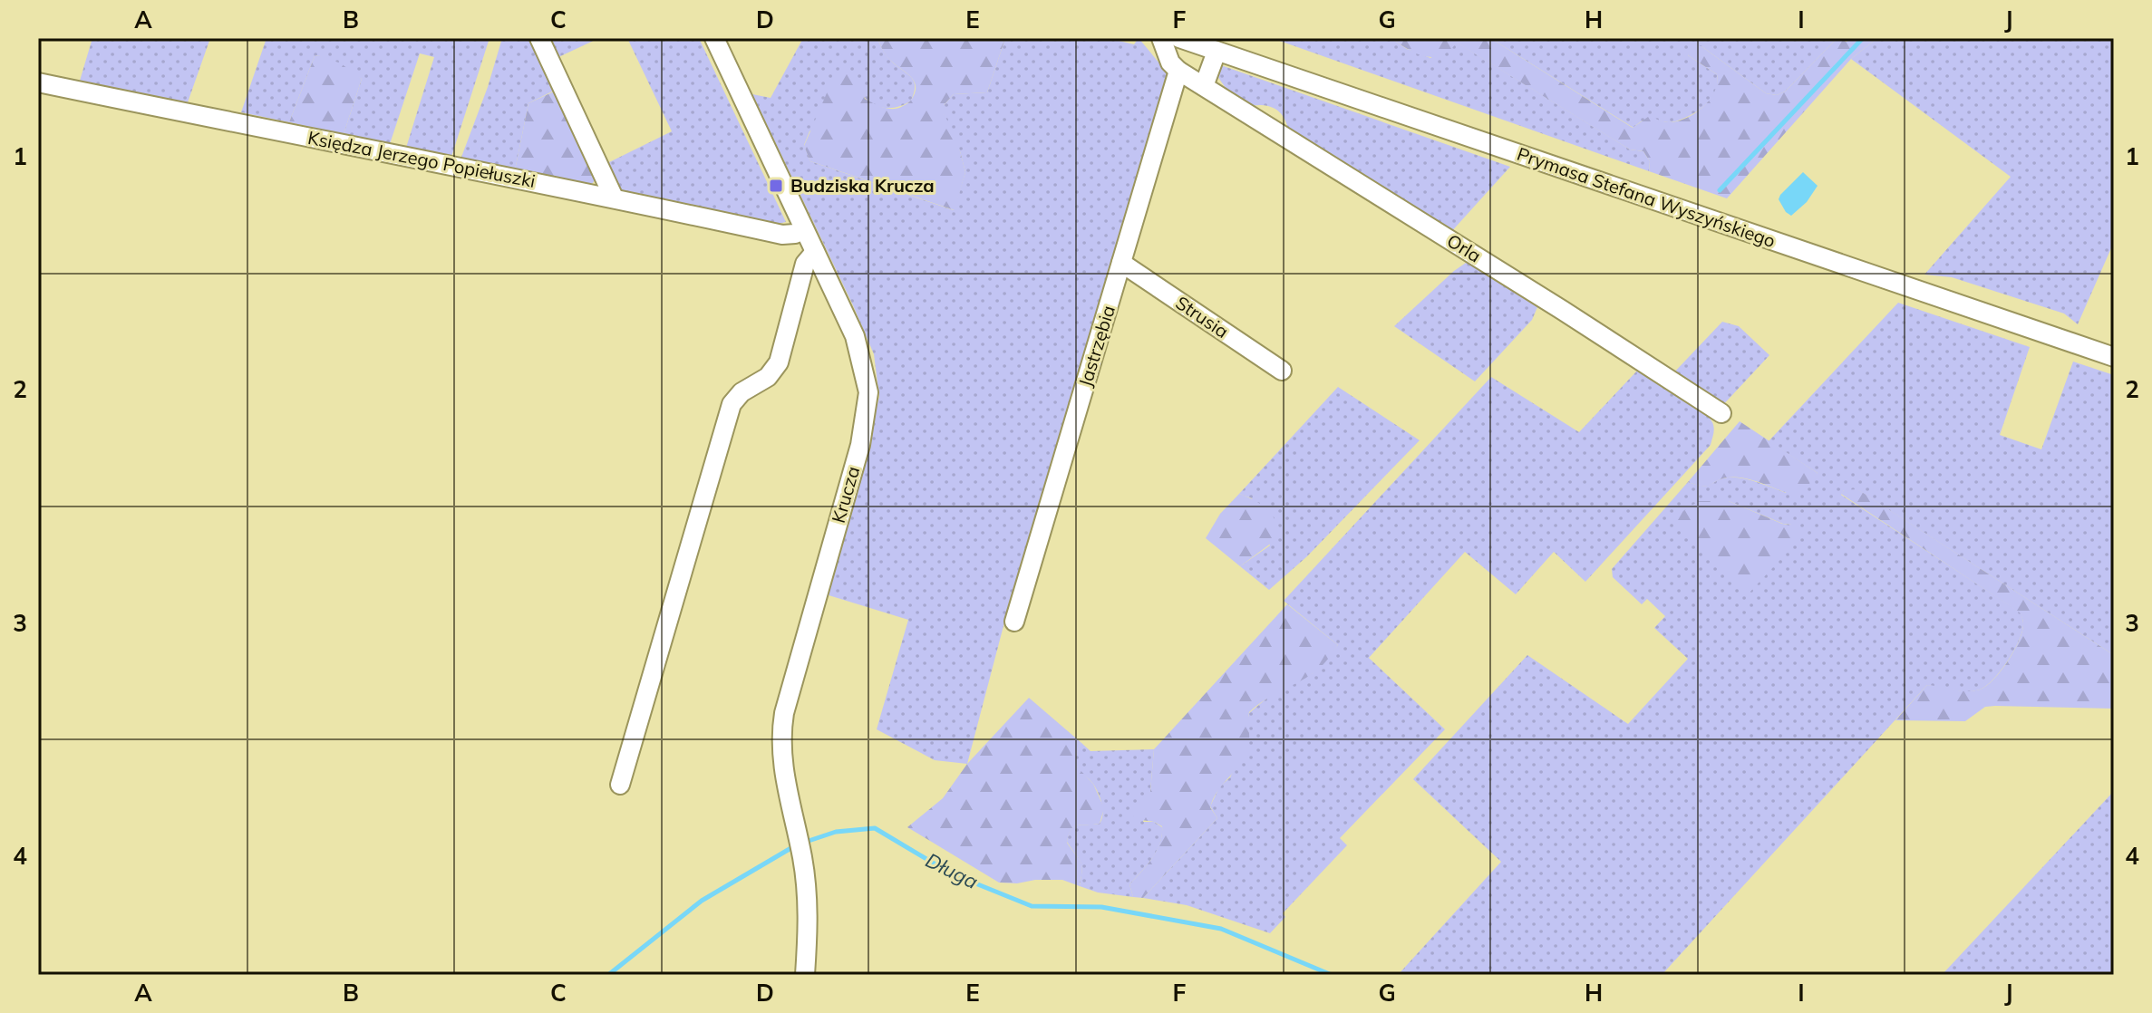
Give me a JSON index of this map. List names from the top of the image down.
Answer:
{
  "streets": {
    "street": [
      "Księdza Jerzego Popiełuszki",
      "Prymasa Stefana Wyszyńskiego",
      "Orla",
      "Strusia",
      "Jastrzębia",
      "Krucza"
    ]
  },
  "crossings": [
    ["Księdza Jerzego Popiełuszki", "Krucza"],
    ["Orla", "Jastrzębia"],
    ["Strusia", "Jastrzębia"]
  ],
  "water": ["Długa"],
  "places": {
    "transit": ["Budziska Krucza"]
  },
  "grid": {
    "columns": [
      "A",
      "B",
      "C",
      "D",
      "E",
      "F",
      "G",
      "H",
      "I",
      "J"
    ],
    "rows": [
      "1",
      "2",
      "3",
      "4"
    ]
  }
}
